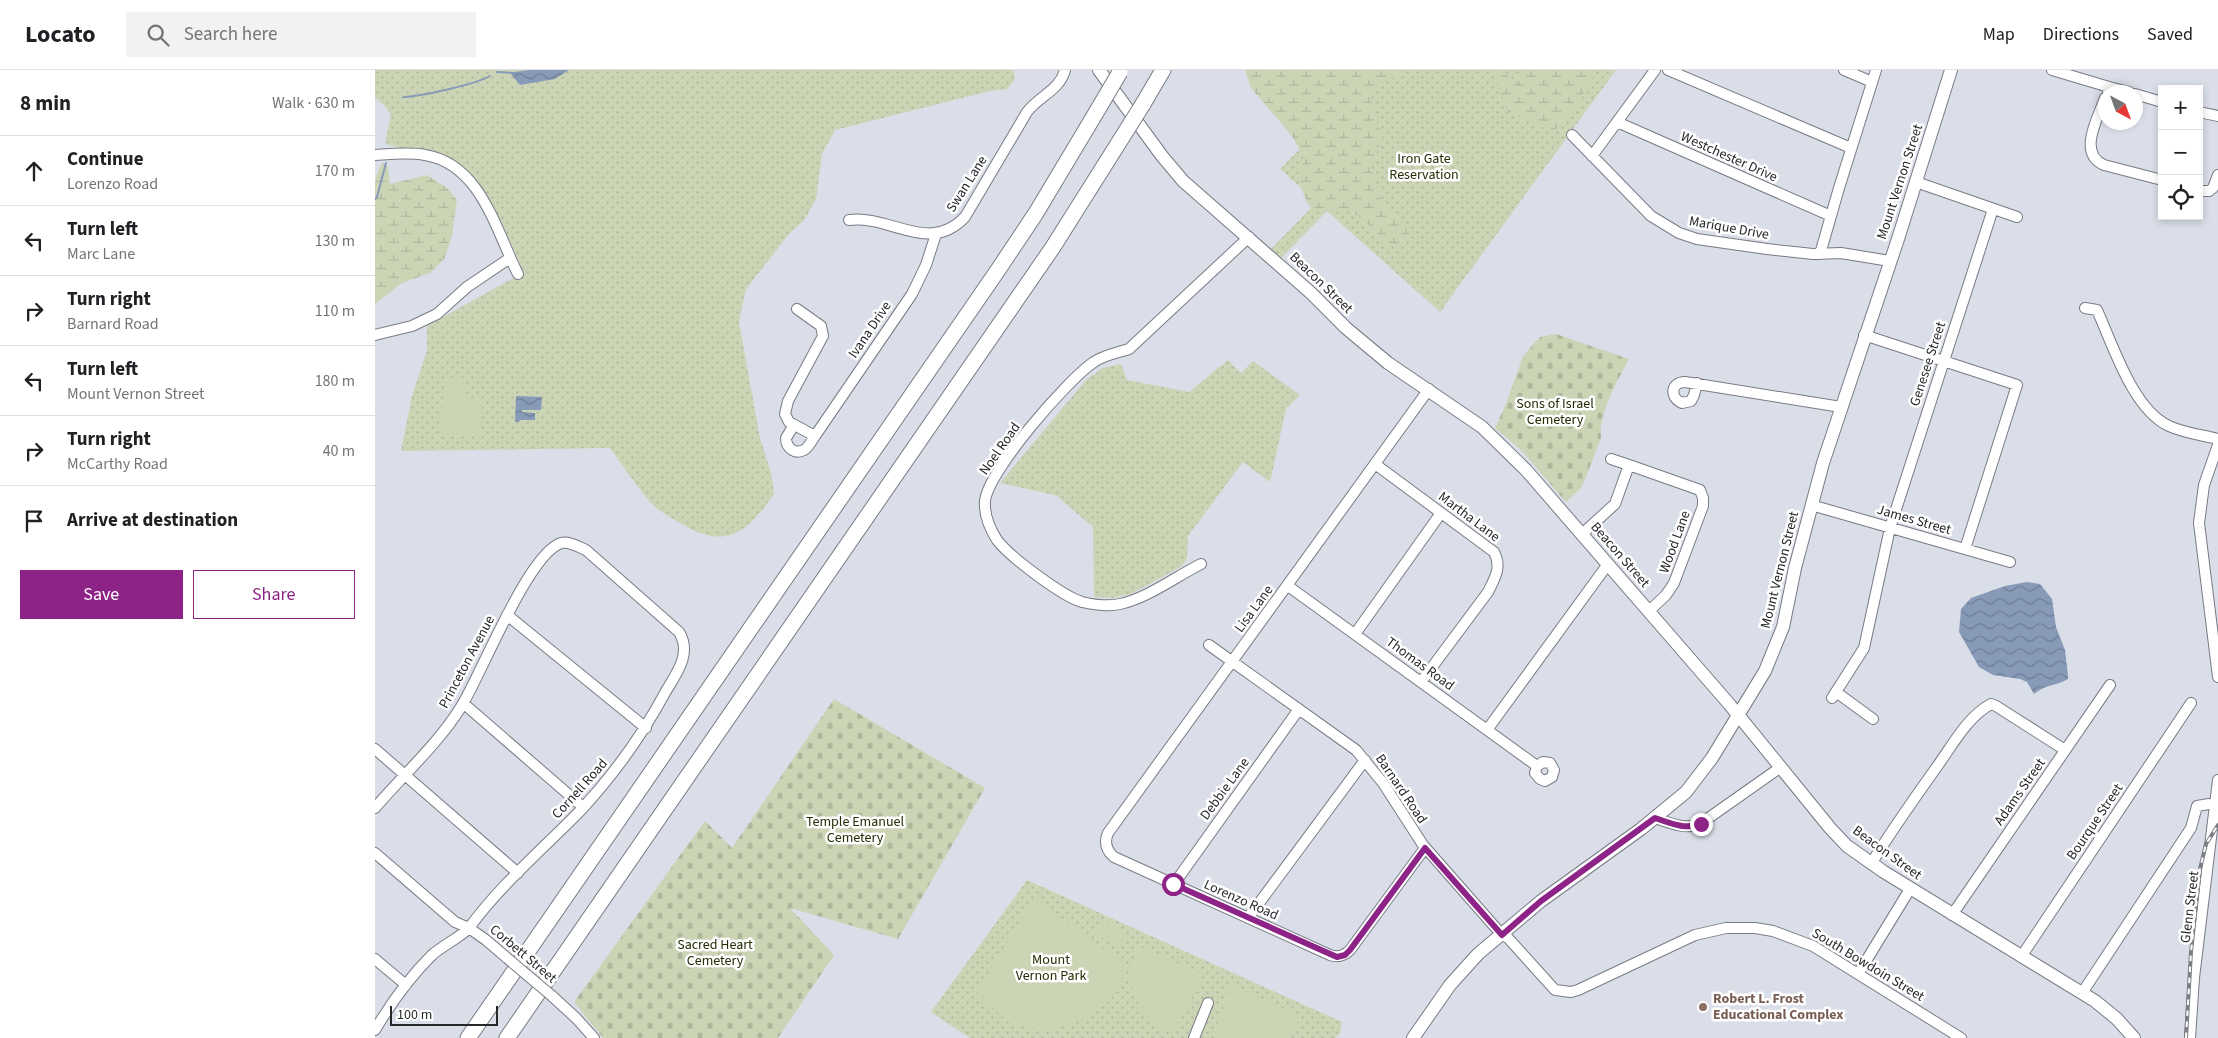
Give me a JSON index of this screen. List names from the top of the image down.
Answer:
{
  "streets": {
    "main road": ["Mount Vernon Street", "Beacon Street"],
    "street": [
      "Westchester Drive",
      "Swan Lane",
      "Marique Drive",
      "Ivana Drive",
      "Genesee Street",
      "Noel Road",
      "Martha Lane",
      "James Street",
      "Wood Lane",
      "Lisa Lane",
      "Princeton Avenue",
      "Thomas Road",
      "Cornell Road",
      "Debbie Lane",
      "Barnard Road",
      "Adams Street",
      "Bourque Street",
      "Lorenzo Road",
      "Glenn Street",
      "Corbett Street",
      "South Bowdoin Street"
    ]
  },
  "crossings": [
    ["Mount Vernon Street", "Marique Drive"],
    ["Mount Vernon Street", "Beacon Street"],
    ["Mount Vernon Street", "James Street"],
    ["Mount Vernon Street", "Barnard Road"],
    ["Swan Lane", "Ivana Drive"],
    ["Beacon Street", "Noel Road"],
    ["Beacon Street", "Wood Lane"],
    ["Beacon Street", "Lisa Lane"],
    ["Beacon Street", "Adams Street"],
    ["Beacon Street", "Bourque Street"],
    ["Genesee Street", "James Street"],
    ["Martha Lane", "Lisa Lane"],
    ["Martha Lane", "Thomas Road"],
    ["Lisa Lane", "Thomas Road"],
    ["Lisa Lane", "Barnard Road"],
    ["Lisa Lane", "Lorenzo Road"],
    ["Princeton Avenue", "Cornell Road"],
    ["Cornell Road", "Corbett Street"],
    ["Debbie Lane", "Barnard Road"],
    ["Debbie Lane", "Lorenzo Road"],
    ["Barnard Road", "Lorenzo Road"],
    ["Barnard Road", "South Bowdoin Street"]
  ],
  "parks": [
    "Iron Gate Reservation",
    "Sons of Israel Cemetery",
    "Temple Emanuel Cemetery",
    "Sacred Heart Cemetery",
    "Mount Vernon Park"
  ],
  "places": ["Robert L. Frost Educational Complex"],
  "scale_bar": "100 m",
  "north": "bottom right",
  "page": {
    "header": "Locato",
    "search": "Search here",
    "nav": ["Map", "Directions", "Saved"],
    "heading": ["8 min", "Walk · 630 m"],
    "map_buttons": ["+", "−"],
    "list": [
      ["Continue", "Lorenzo Road", "170 m"],
      ["Turn left", "Marc Lane", "130 m"],
      ["Turn right", "Barnard Road", "110 m"],
      ["Turn left", "Mount Vernon Street", "180 m"],
      ["Turn right", "McCarthy Road", "40 m"],
      "Arrive at destination"
    ],
    "buttons": ["Save", "Share"],
    "scale": "100 m"
  }
}
